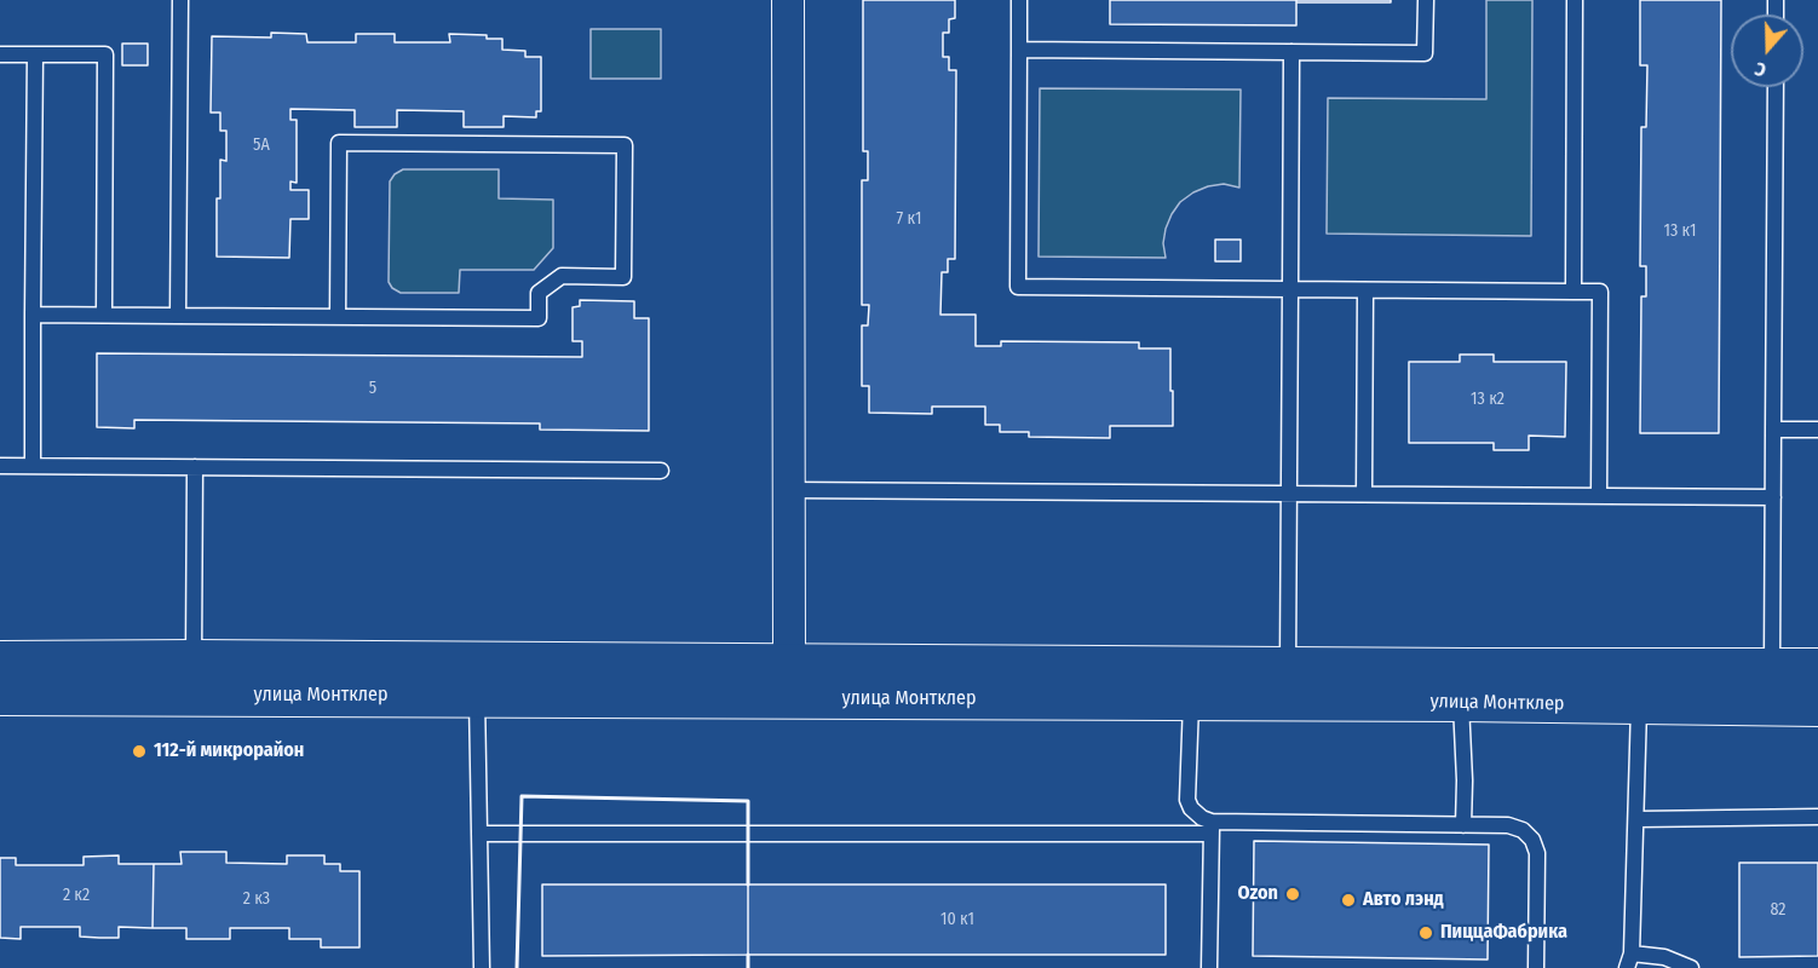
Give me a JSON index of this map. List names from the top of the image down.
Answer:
{
  "streets": {
    "street": ["улица Монтклер"]
  },
  "places": [
    "112-й микрорайон",
    "Ozon",
    "Авто лэнд",
    "ПиццаФабрика"
  ],
  "house_numbers": [
    "5А",
    "7 к1",
    "13 к1",
    "5",
    "13 к2",
    "2 к2",
    "2 к3",
    "82",
    "10 к1"
  ],
  "north": "bottom"
}
